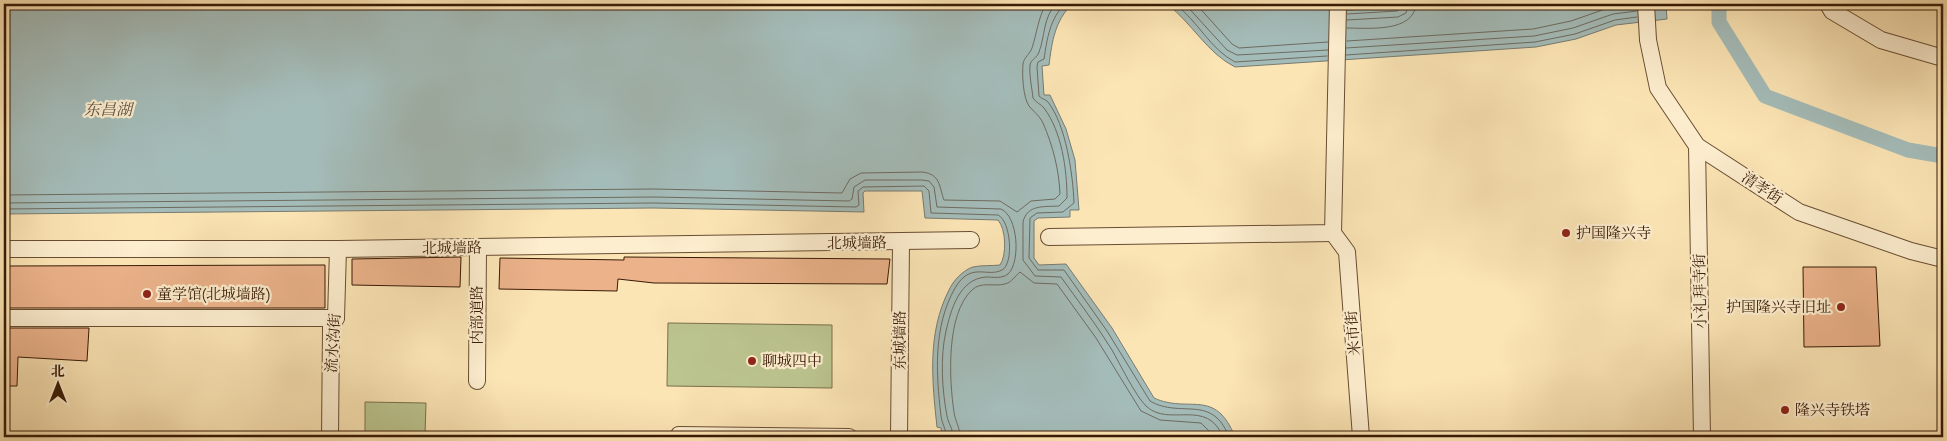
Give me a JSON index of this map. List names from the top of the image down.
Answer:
{
  "streets": {
    "street": [
      "清孝街",
      "北城墙路",
      "小礼拜寺街",
      "内部道路",
      "米市街",
      "东城墙路",
      "流水沟街"
    ]
  },
  "crossings": [
    ["清孝街", "小礼拜寺街"],
    ["北城墙路", "内部道路"],
    ["北城墙路", "东城墙路"],
    ["北城墙路", "流水沟街"]
  ],
  "water": ["东昌湖"],
  "places": [
    "护国隆兴寺",
    "童学馆(北城墙路)",
    "护国隆兴寺旧址",
    "聊城四中",
    "隆兴寺铁塔"
  ],
  "north": "top"
}
